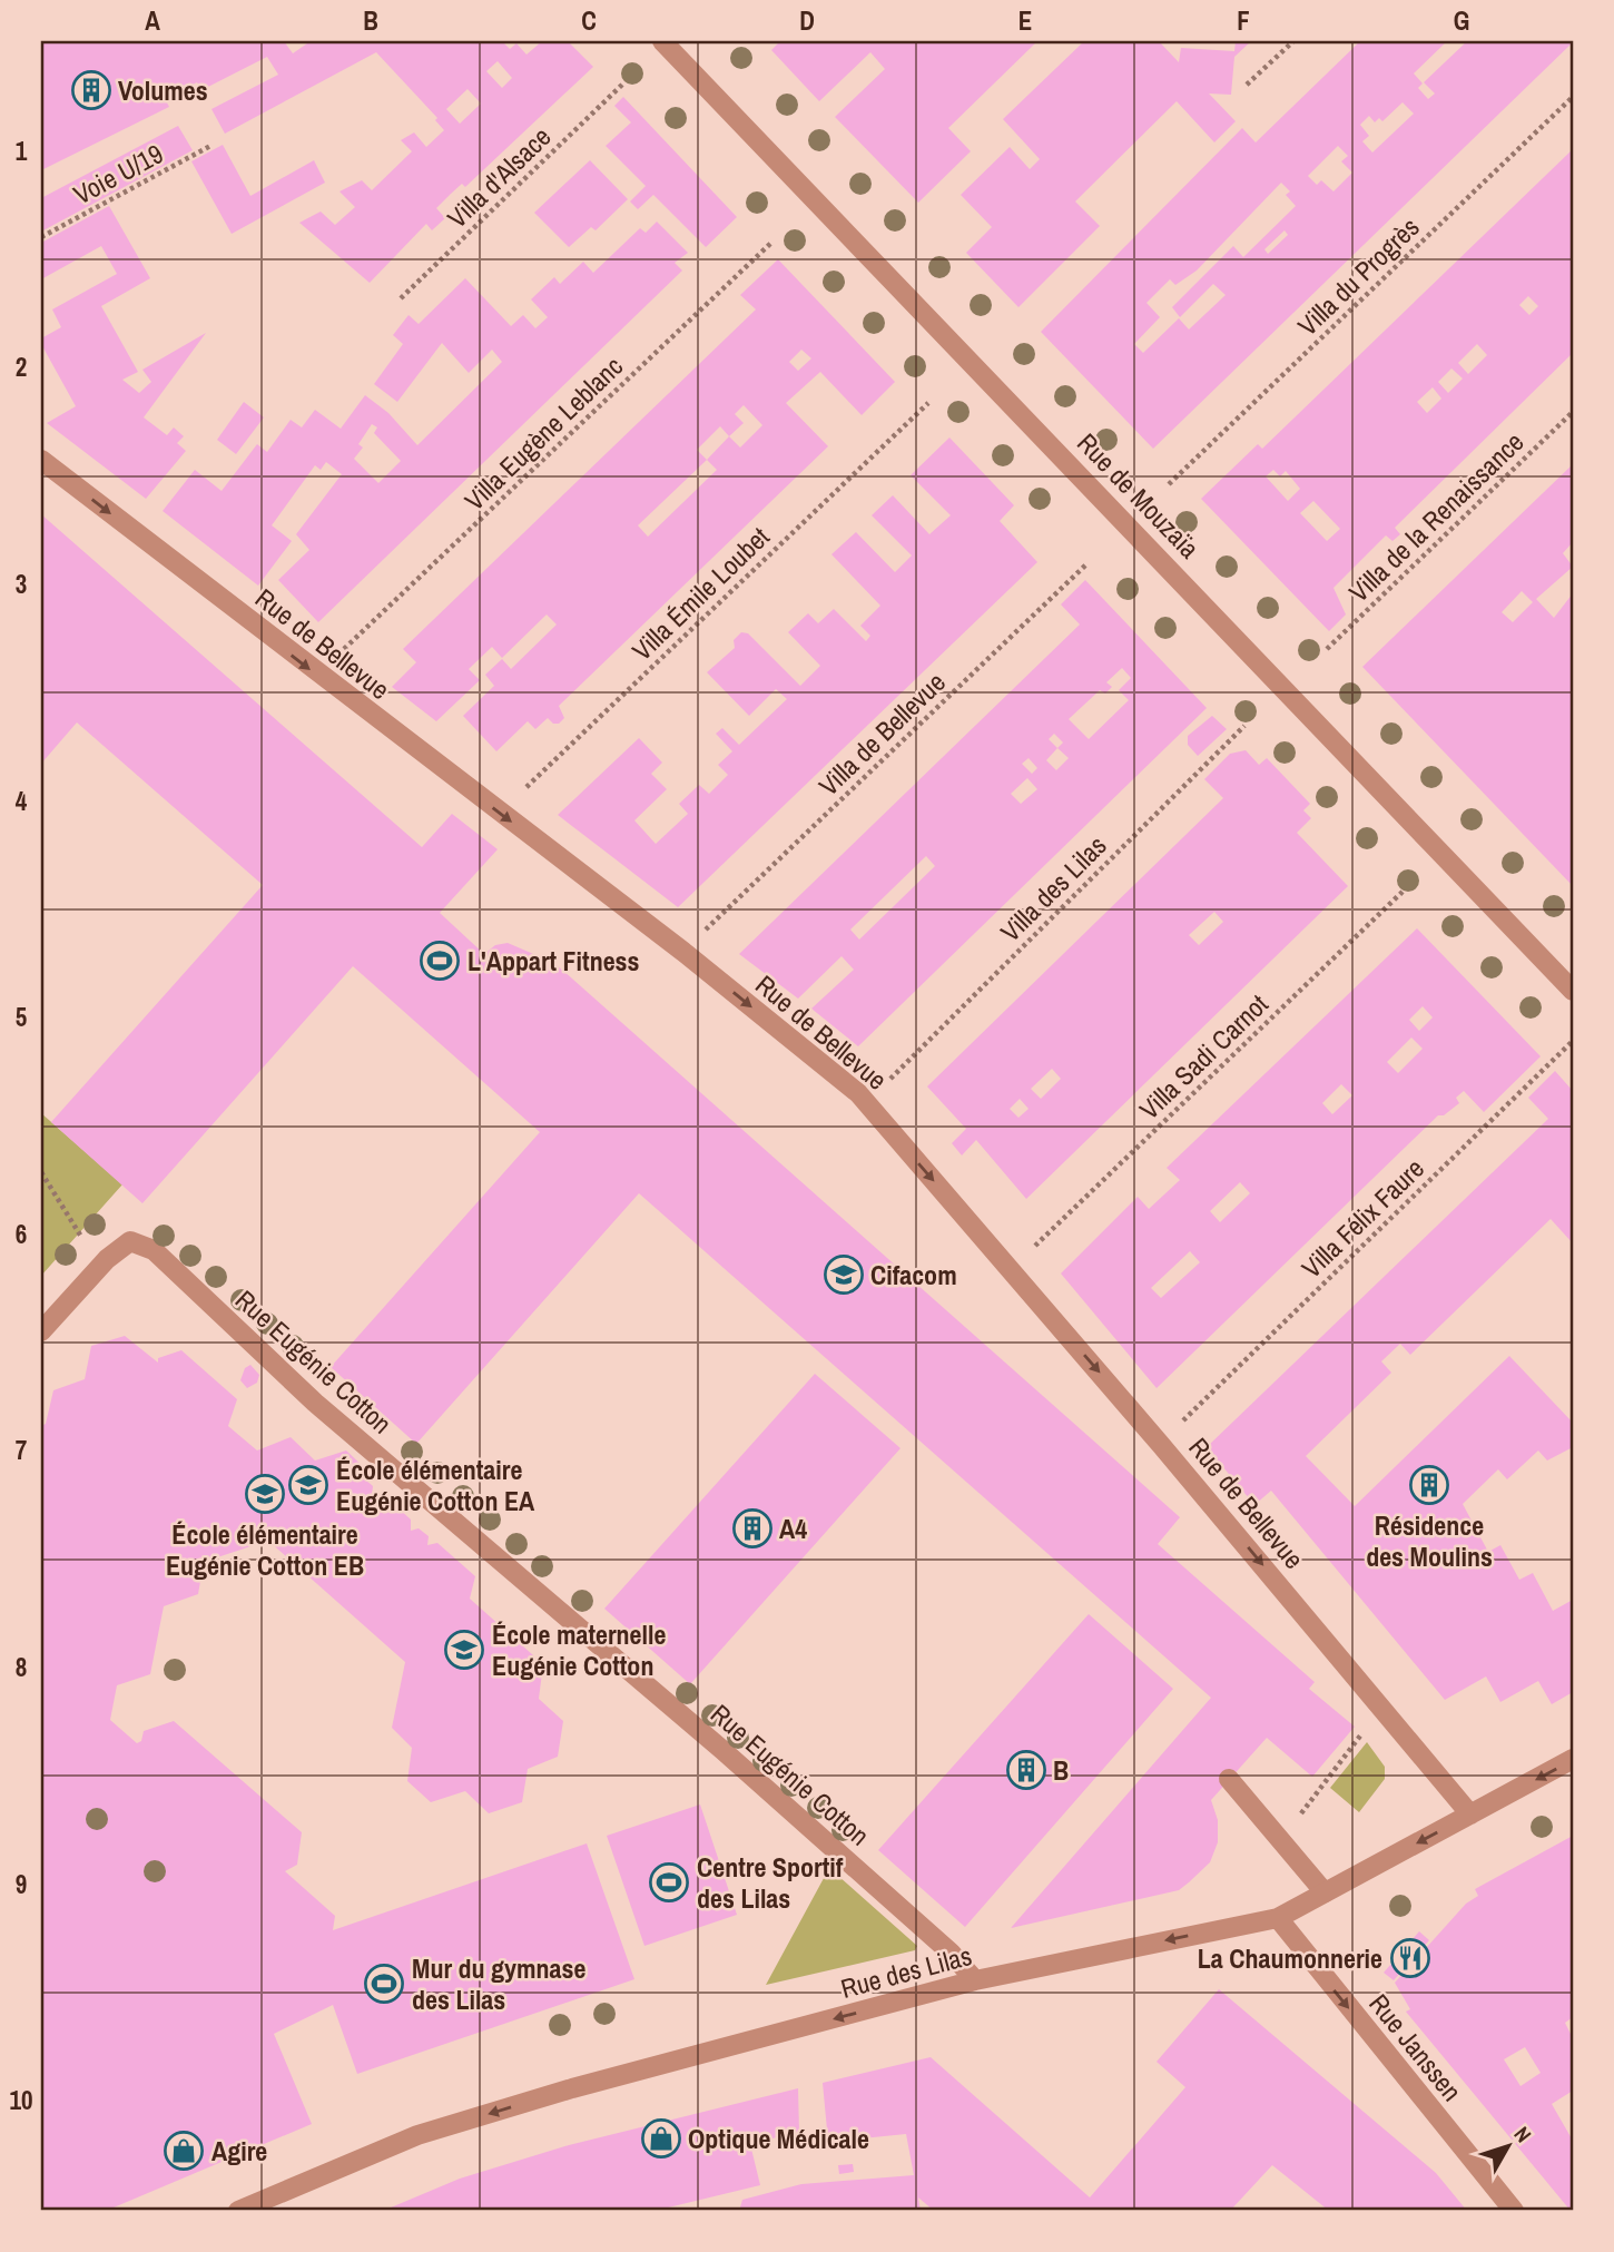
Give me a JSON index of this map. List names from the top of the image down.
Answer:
{
  "streets": {
    "street": [
      "Rue de Mouzaïa",
      "Rue de Bellevue",
      "Rue Eugénie Cotton",
      "Rue des Lilas",
      "Rue Janssen"
    ],
    "path": [
      "Voie U/19",
      "Villa d'Alsace",
      "Villa du Progrès",
      "Villa Eugène Leblanc",
      "Villa de la Renaissance",
      "Villa Émile Loubet",
      "Villa de Bellevue",
      "Villa des Lilas",
      "Villa Sadi Carnot",
      "Villa Félix Faure"
    ]
  },
  "crossings": [
    ["Villa Émile Loubet", "Rue de Bellevue"],
    ["Rue de Bellevue", "Rue des Lilas"],
    ["Rue Eugénie Cotton", "Rue des Lilas"],
    ["Rue des Lilas", "Rue Janssen"]
  ],
  "one_way": ["Rue de Bellevue", "Rue des Lilas", "Rue Janssen"],
  "places": {
    "building": [
      "Volumes",
      "Résidence des Moulins",
      "A4",
      "B"
    ],
    "sports": ["L'Appart Fitness", "Centre Sportif des Lilas", "Mur du gymnase des Lilas"],
    "school or university": [
      "Cifacom",
      "École élémentaire Eugénie Cotton EA",
      "École élémentaire Eugénie Cotton EB",
      "École maternelle Eugénie Cotton"
    ],
    "restaurant": ["La Chaumonnerie"],
    "shop": ["Optique Médicale", "Agire"]
  },
  "north": "top right",
  "grid": {
    "columns": [
      "A",
      "B",
      "C",
      "D",
      "E",
      "F",
      "G"
    ],
    "rows": [
      "1",
      "2",
      "3",
      "4",
      "5",
      "6",
      "7",
      "8",
      "9",
      "10"
    ]
  }
}
